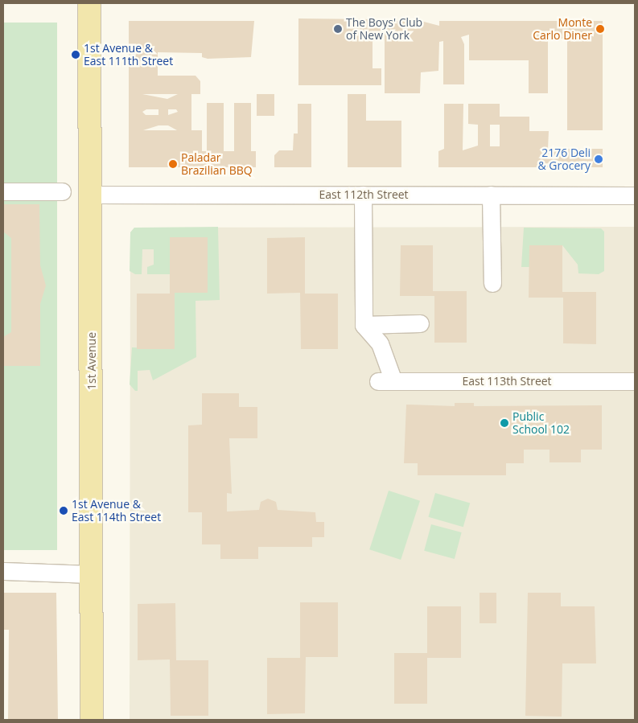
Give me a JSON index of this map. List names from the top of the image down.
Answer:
{
  "streets": {
    "main road": ["1st Avenue"],
    "street": ["East 112th Street", "East 113th Street"]
  },
  "crossings": [
    ["East 112th Street", "1st Avenue"]
  ],
  "places": [
    "The Boys' Club of New York",
    "Monte Carlo Diner",
    "1st Avenue & East 111th Street",
    "2176 Deli & Grocery",
    "Paladar Brazilian BBQ",
    "Public School 102",
    "1st Avenue & East 114th Street"
  ]
}
